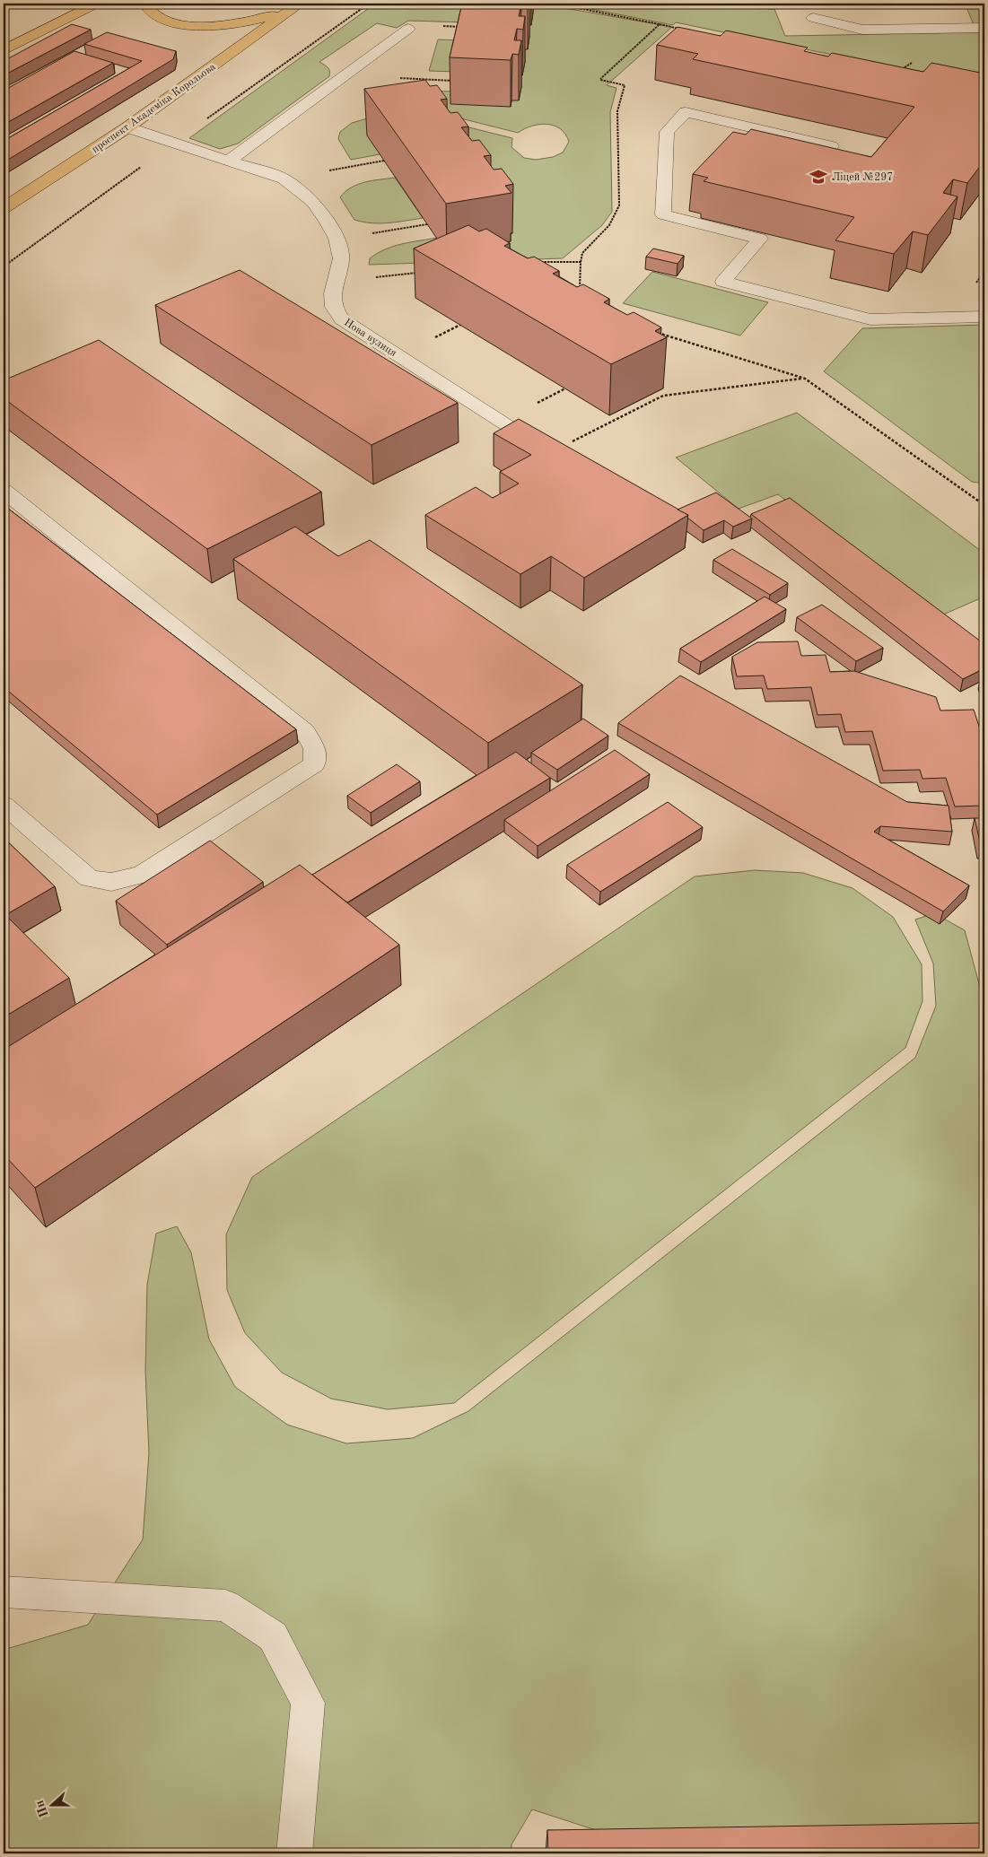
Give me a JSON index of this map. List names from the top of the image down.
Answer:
{
  "streets": {
    "main road": ["проспект Академіка Корольова"],
    "lane": ["Нова вулиця"]
  },
  "crossings": [
    ["проспект Академіка Корольова", "Нова вулиця"]
  ],
  "places": {
    "school or university": ["Ліцей №297"]
  },
  "north": "left"
}
